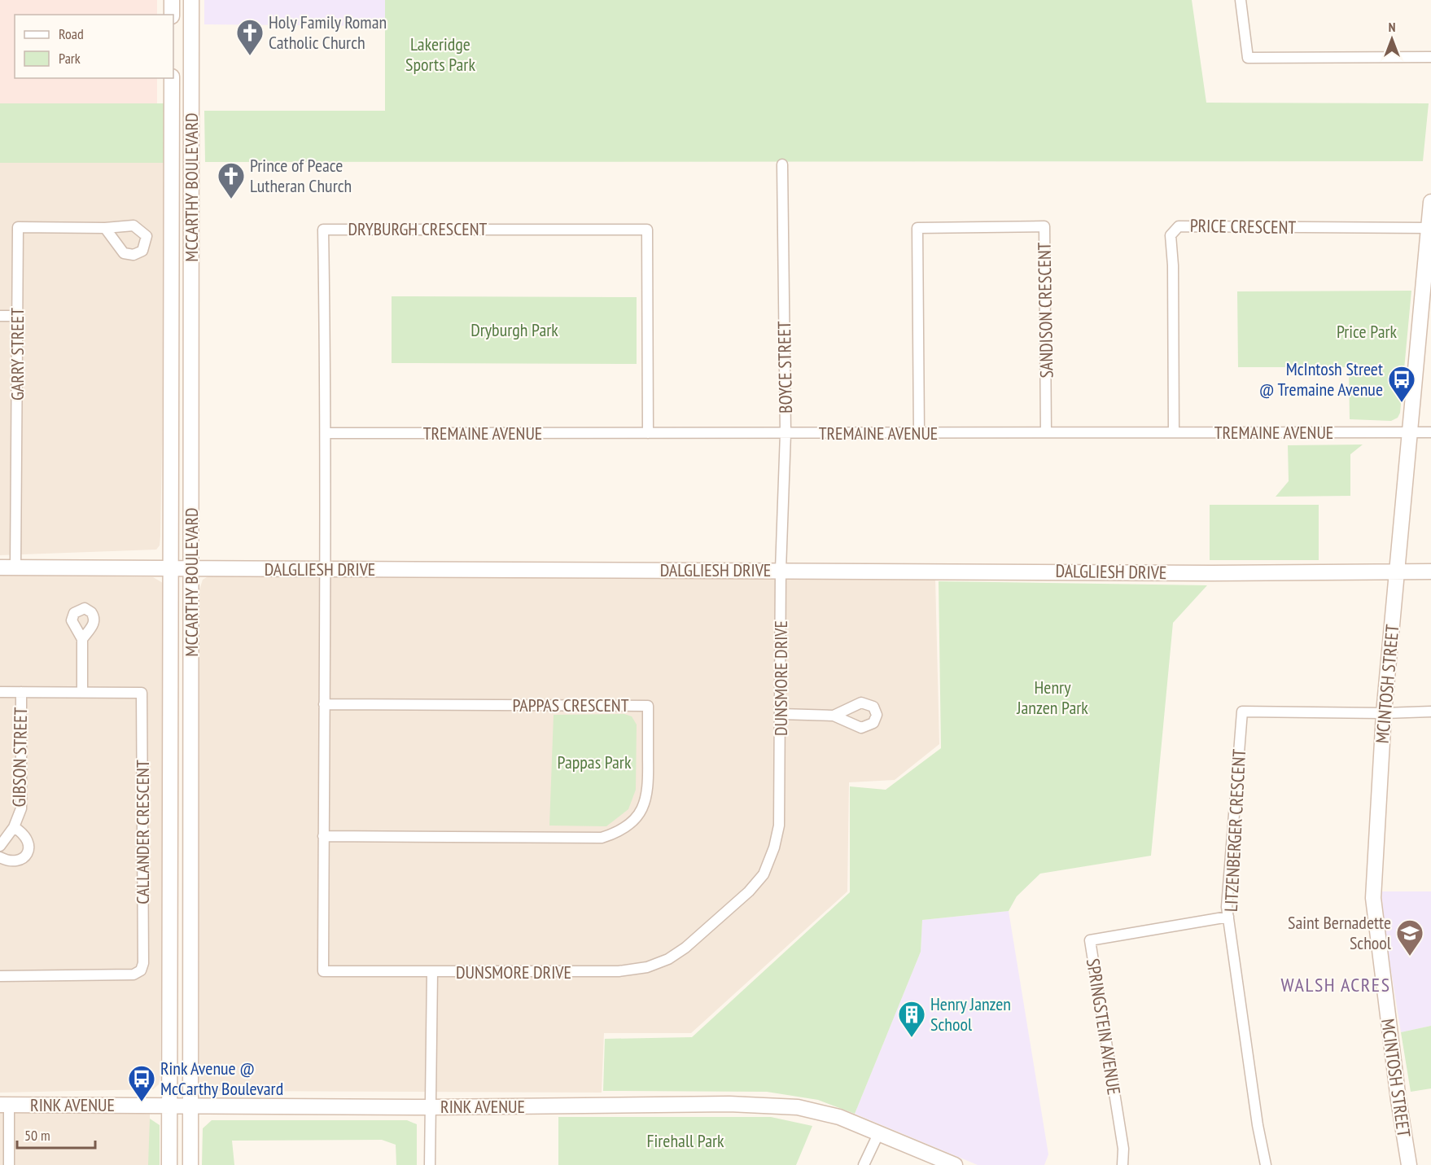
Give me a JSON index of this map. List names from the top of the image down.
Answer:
{
  "streets": {
    "street": [
      "MCCARTHY BOULEVARD",
      "PRICE CRESCENT",
      "DRYBURGH CRESCENT",
      "SANDISON CRESCENT",
      "GARRY STREET",
      "BOYCE STREET",
      "TREMAINE AVENUE",
      "DALGLIESH DRIVE",
      "DUNSMORE DRIVE",
      "MCINTOSH STREET",
      "PAPPAS CRESCENT",
      "GIBSON STREET",
      "LITZENBERGER CRESCENT",
      "CALLANDER CRESCENT",
      "SPRINGSTEIN AVENUE",
      "RINK AVENUE"
    ]
  },
  "crossings": [
    ["MCCARTHY BOULEVARD", "DALGLIESH DRIVE"],
    ["MCCARTHY BOULEVARD", "RINK AVENUE"],
    ["PRICE CRESCENT", "TREMAINE AVENUE"],
    ["PRICE CRESCENT", "MCINTOSH STREET"],
    ["DRYBURGH CRESCENT", "TREMAINE AVENUE"],
    ["DRYBURGH CRESCENT", "DALGLIESH DRIVE"],
    ["DRYBURGH CRESCENT", "DUNSMORE DRIVE"],
    ["SANDISON CRESCENT", "TREMAINE AVENUE"],
    ["GARRY STREET", "DALGLIESH DRIVE"],
    ["BOYCE STREET", "TREMAINE AVENUE"],
    ["BOYCE STREET", "DALGLIESH DRIVE"],
    ["BOYCE STREET", "DUNSMORE DRIVE"],
    ["TREMAINE AVENUE", "MCINTOSH STREET"],
    ["DALGLIESH DRIVE", "DUNSMORE DRIVE"],
    ["DALGLIESH DRIVE", "MCINTOSH STREET"],
    ["DUNSMORE DRIVE", "PAPPAS CRESCENT"],
    ["MCINTOSH STREET", "LITZENBERGER CRESCENT"],
    ["GIBSON STREET", "CALLANDER CRESCENT"],
    ["LITZENBERGER CRESCENT", "SPRINGSTEIN AVENUE"]
  ],
  "districts": ["WALSH ACRES"],
  "parks": [
    "Lakeridge Sports Park",
    "Dryburgh Park",
    "Price Park",
    "Henry Janzen Park",
    "Pappas Park",
    "Firehall Park"
  ],
  "places": {
    "church": ["Holy Family Roman Catholic Church", "Prince of Peace Lutheran Church"],
    "bus stop": ["McIntosh Street @ Tremaine Avenue", "Rink Avenue @ McCarthy Boulevard"],
    "school or university": ["Saint Bernadette School"],
    "building": ["Henry Janzen School"]
  },
  "legend": ["Road", "Park"],
  "scale_bar": "50 m",
  "north": "top"
}
